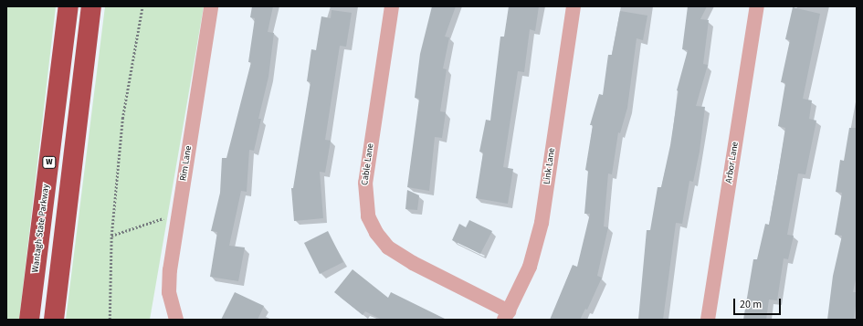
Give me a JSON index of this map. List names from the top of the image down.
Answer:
{
  "streets": {
    "highway": ["W", "Wantagh State Parkway"],
    "street": [
      "Arbor Lane",
      "Rim Lane",
      "Cable Lane",
      "Link Lane"
    ]
  },
  "crossings": [
    ["Cable Lane", "Link Lane"]
  ],
  "scale_bar": "20 m"
}
